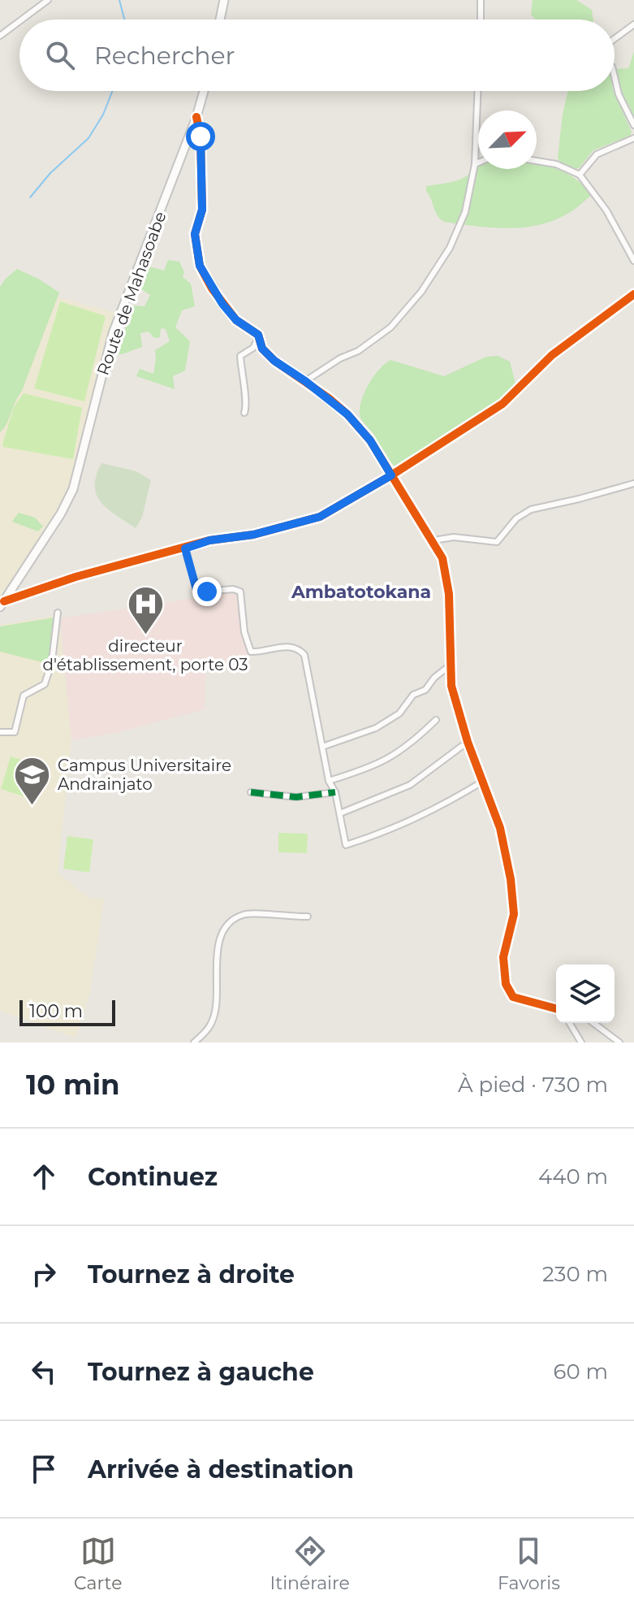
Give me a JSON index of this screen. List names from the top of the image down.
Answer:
{
  "streets": {
    "street": ["Route de Mahasoabe"]
  },
  "districts": ["Ambatotokana"],
  "places": {
    "hospital": ["directeur d'établissement, porte 03"],
    "school or university": ["Campus Universitaire Andrainjato"]
  },
  "scale_bar": "100 m",
  "north": "top right",
  "page": {
    "search": "Rechercher",
    "scale": "100 m",
    "heading": ["10 min", "À pied · 730 m"],
    "list": [
      ["Continuez", "440 m"],
      ["Tournez à droite", "230 m"],
      ["Tournez à gauche", "60 m"],
      "Arrivée à destination"
    ],
    "nav": ["Carte", "Itinéraire", "Favoris"]
  }
}
